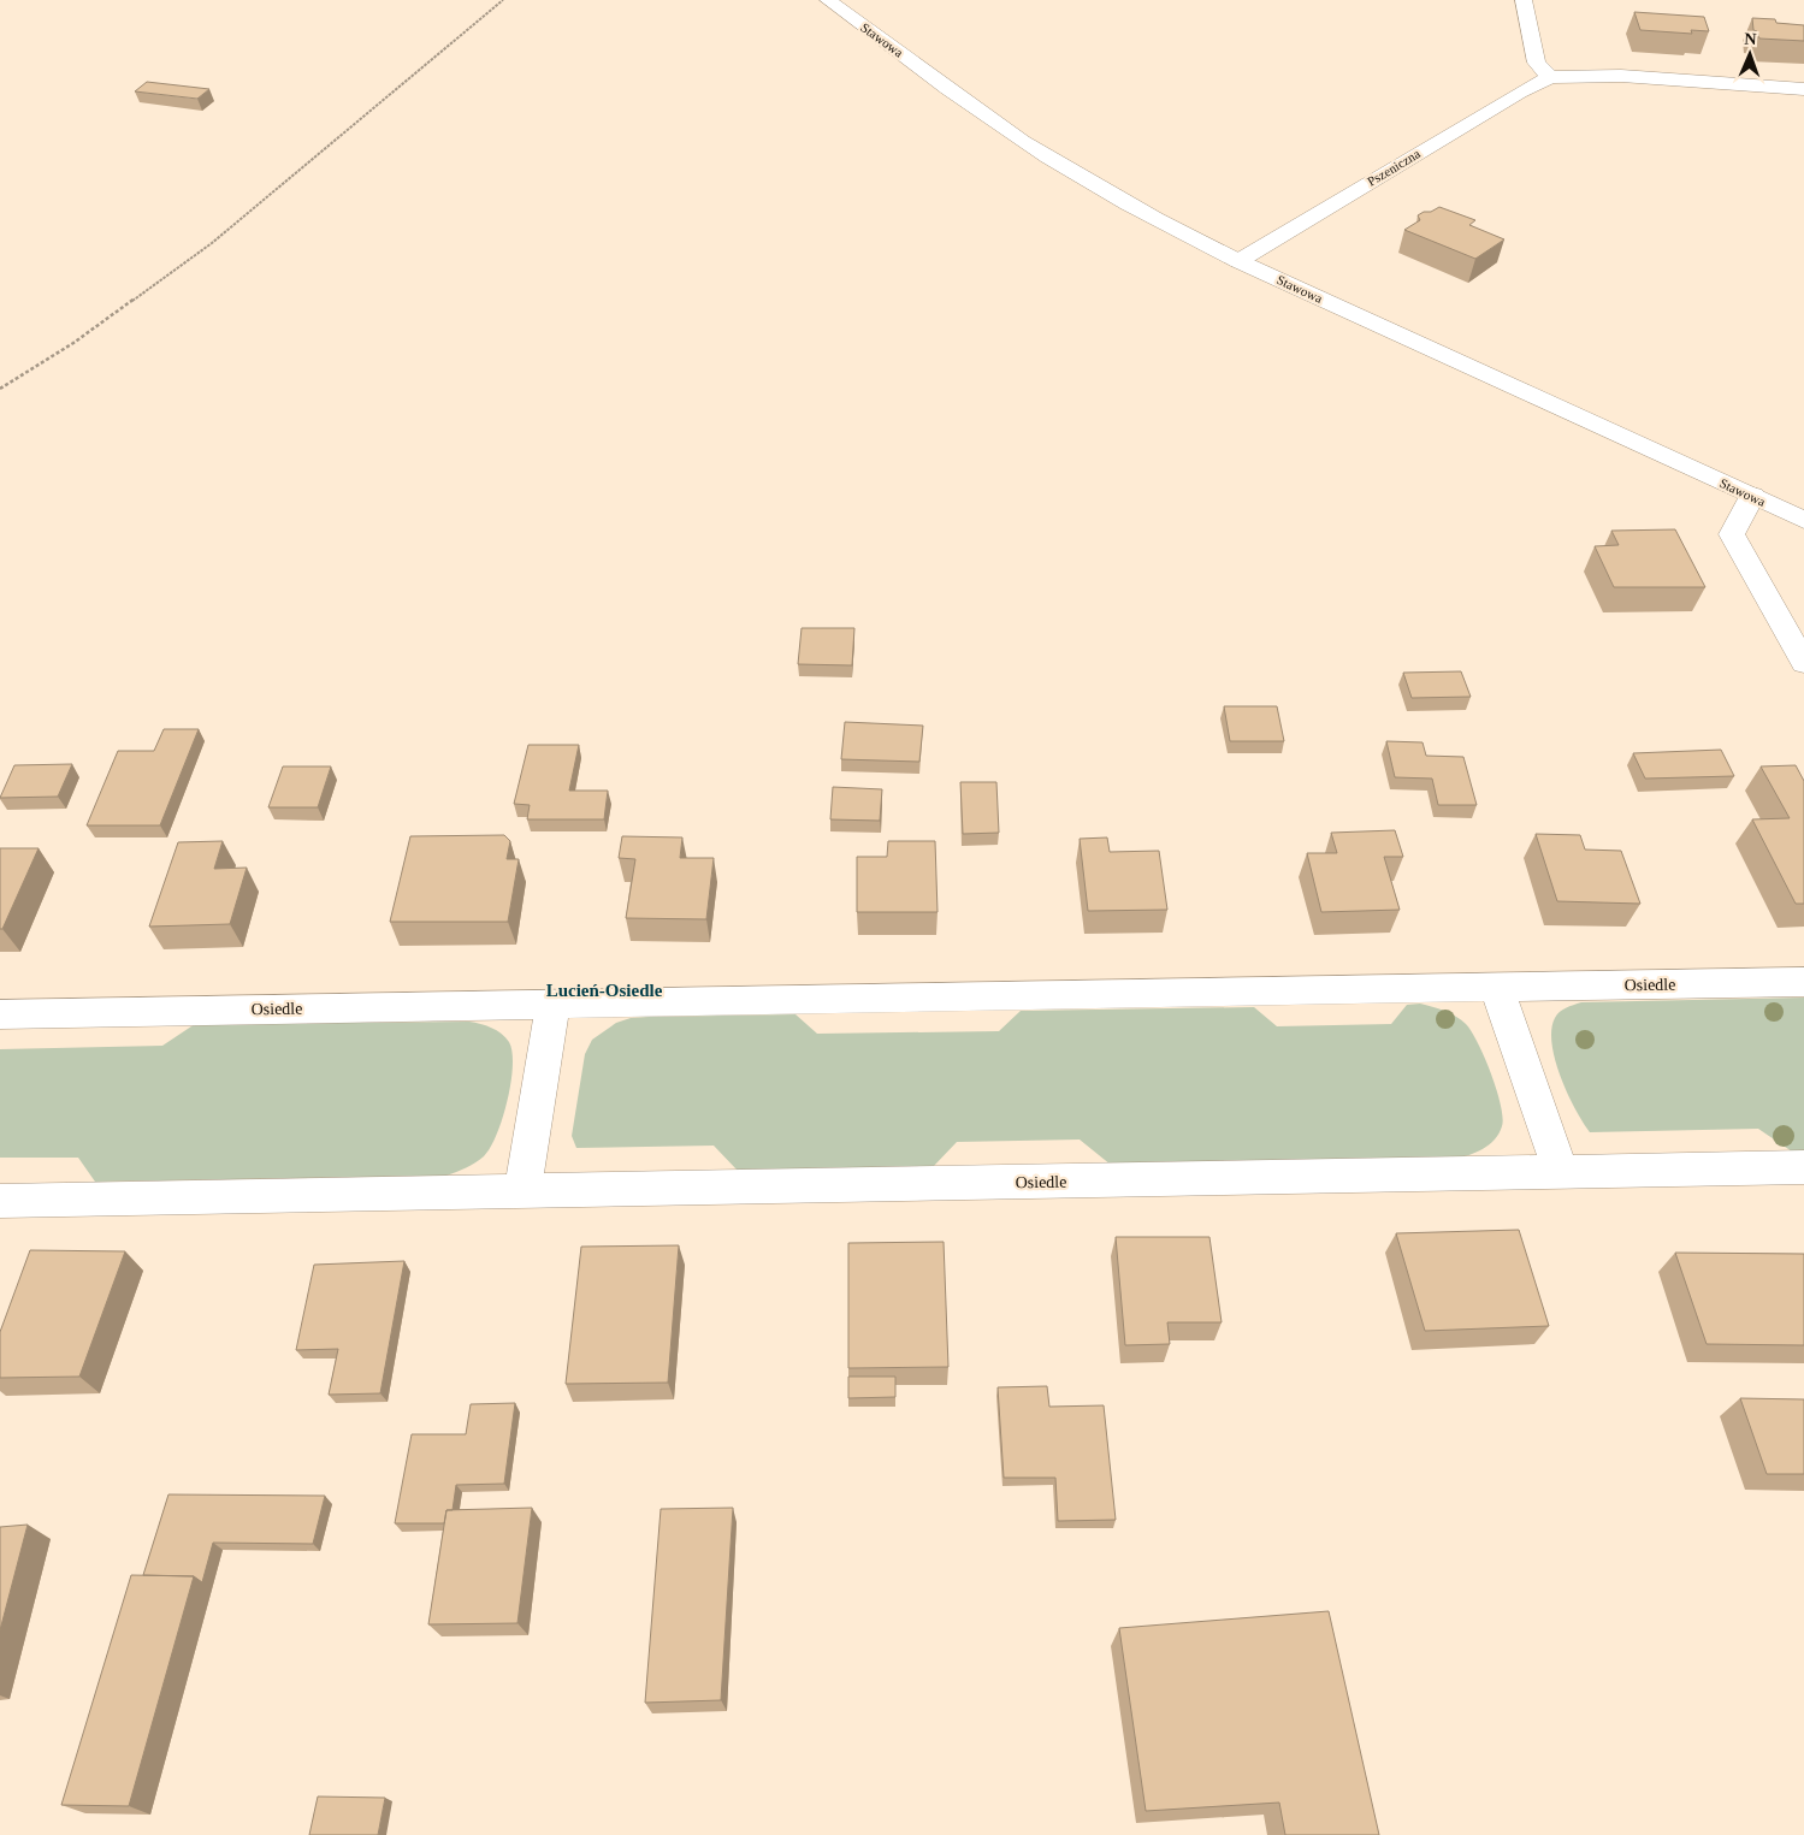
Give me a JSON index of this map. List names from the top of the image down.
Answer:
{
  "streets": {
    "street": ["Stawowa", "Pszeniczna", "Osiedle"]
  },
  "crossings": [
    ["Stawowa", "Pszeniczna"]
  ],
  "districts": ["Lucień-Osiedle"],
  "north": "top"
}
